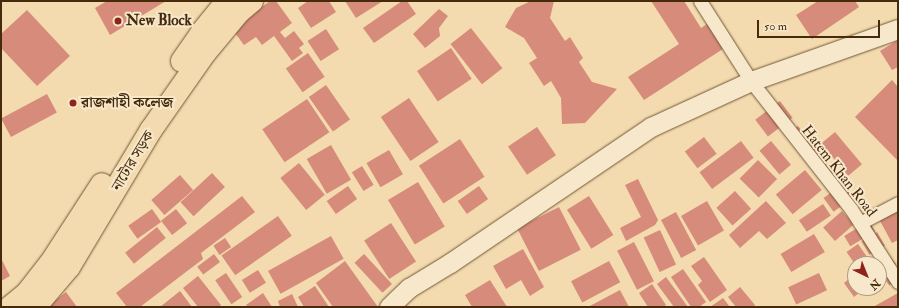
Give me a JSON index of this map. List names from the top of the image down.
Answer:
{
  "streets": {
    "highway": ["নাটোর সড়ক"],
    "street": ["Hatem Khan Road"]
  },
  "places": ["New Block", "রাজশাহী কলেজ"],
  "scale_bar": "50 m",
  "north": "bottom right"
}
